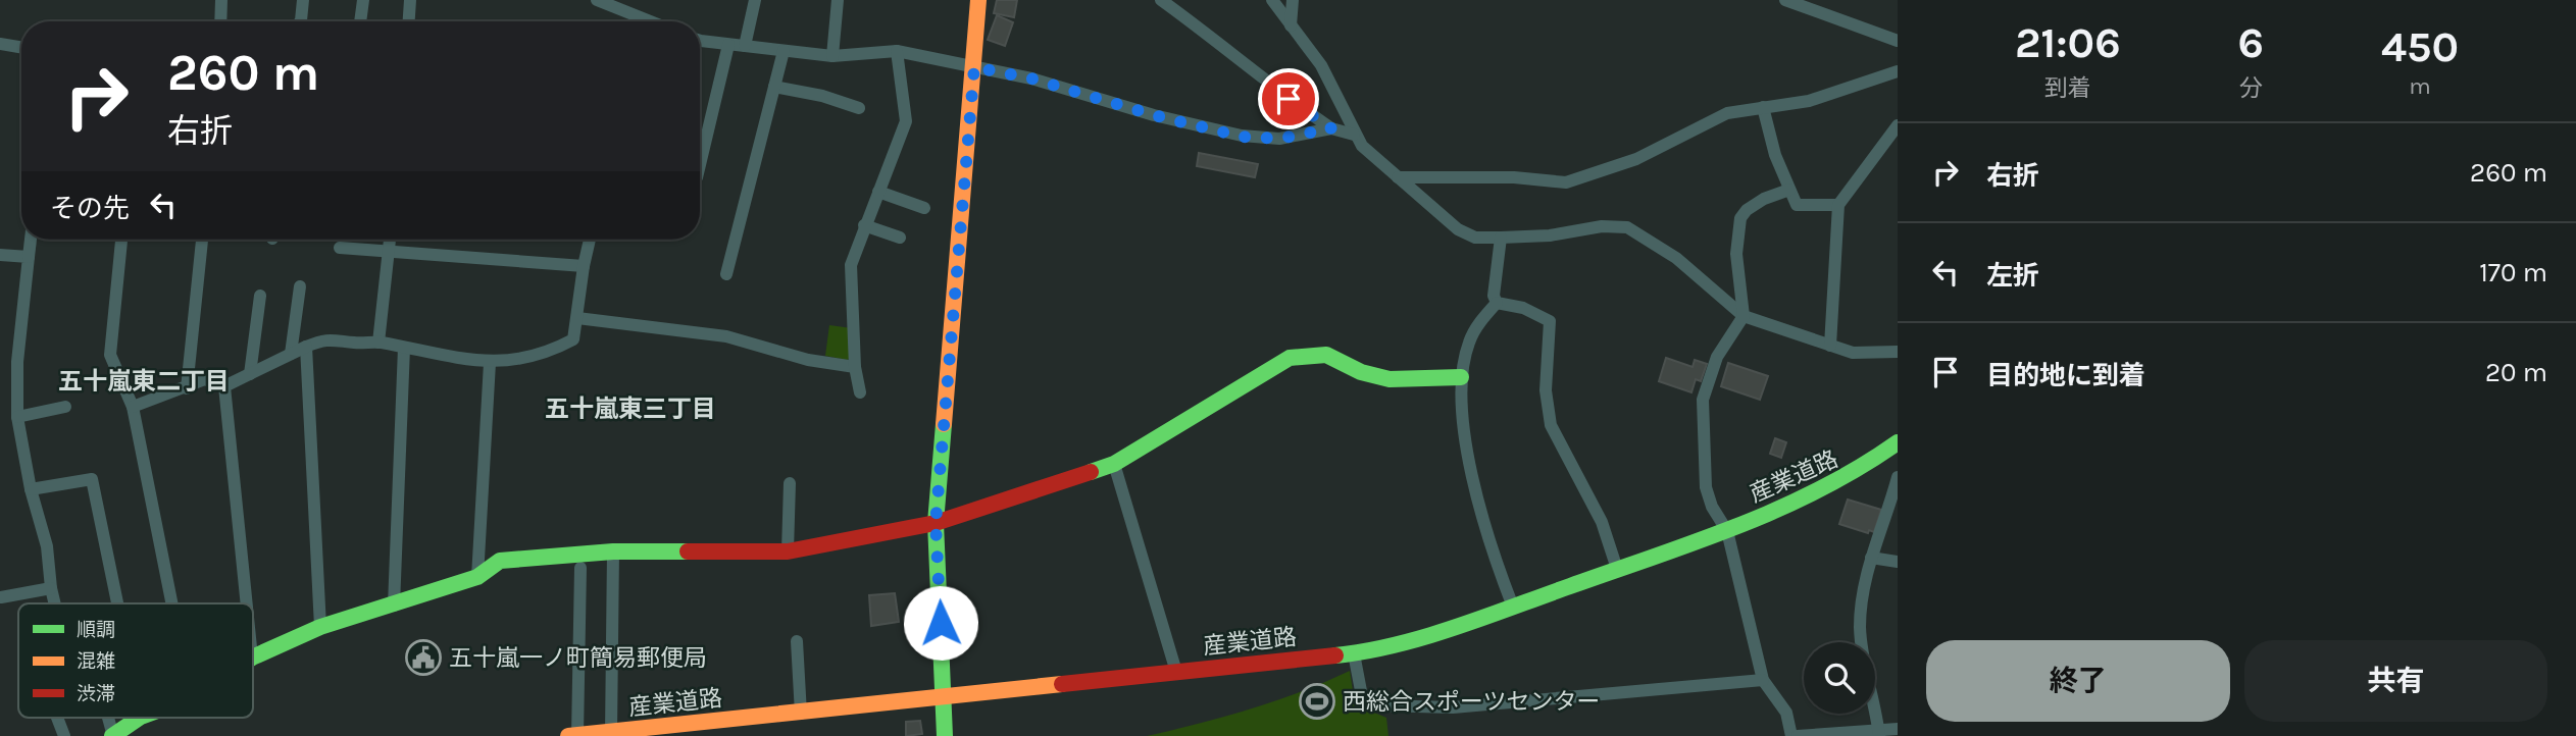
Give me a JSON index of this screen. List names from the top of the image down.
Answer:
{
  "streets": {
    "street": ["産業道路"]
  },
  "districts": ["五十嵐東二丁目", "五十嵐東三丁目"],
  "places": {
    "public building": ["五十嵐一ノ町簡易郵便局"],
    "sports": ["西総合スポーツセンター"]
  },
  "legend": ["順調", "混雑", "渋滞"],
  "page": {
    "eta": [
      "21:06",
      "到着",
      "6",
      "分",
      "450",
      "m"
    ],
    "turn": ["260 m", "右折"],
    "list": [
      {
        "name": "右折",
        "value": "260 m"
      },
      {
        "name": "左折",
        "value": "170 m"
      },
      {
        "name": "目的地に到着",
        "value": "20 m"
      }
    ],
    "then": "その先",
    "buttons": ["終了", "共有"]
  }
}
